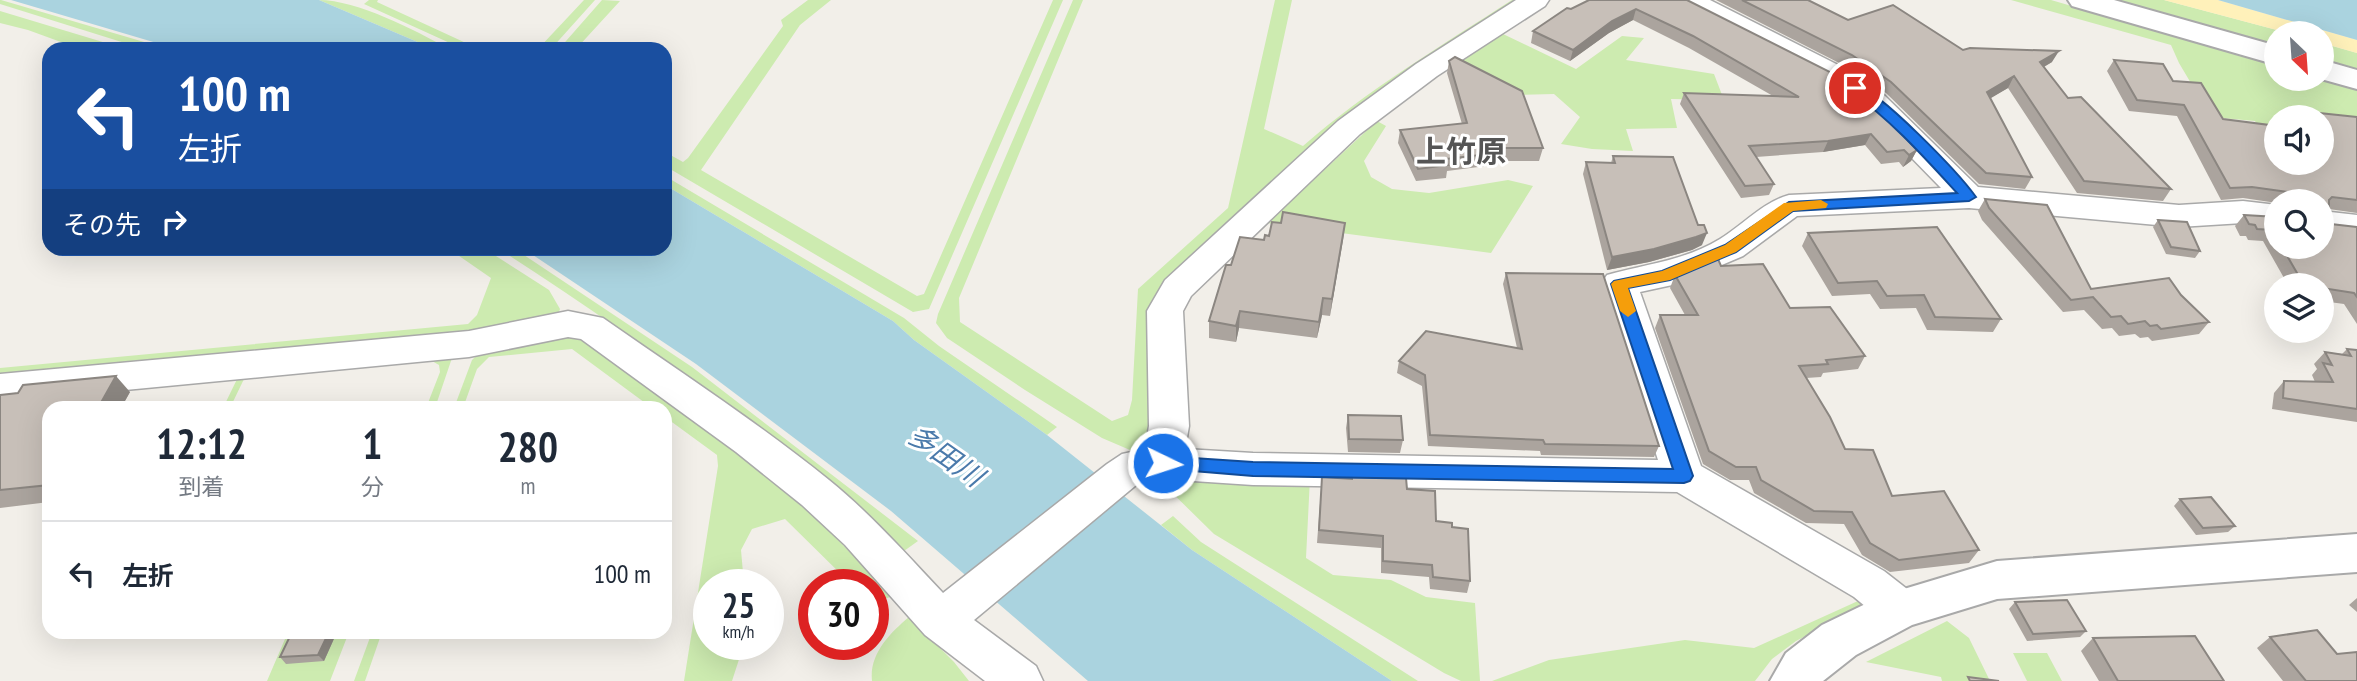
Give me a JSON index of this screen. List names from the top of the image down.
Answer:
{
  "districts": ["上竹原"],
  "water": ["多田川"],
  "north": "bottom right",
  "page": {
    "turn": ["100 m", "左折"],
    "then": "その先",
    "eta": [
      "12:12",
      "到着",
      "1",
      "分",
      "280",
      "m"
    ],
    "list": [
      {
        "name": "左折",
        "value": "100 m"
      }
    ],
    "speed": "25 km/h",
    "limit": "30"
  }
}
